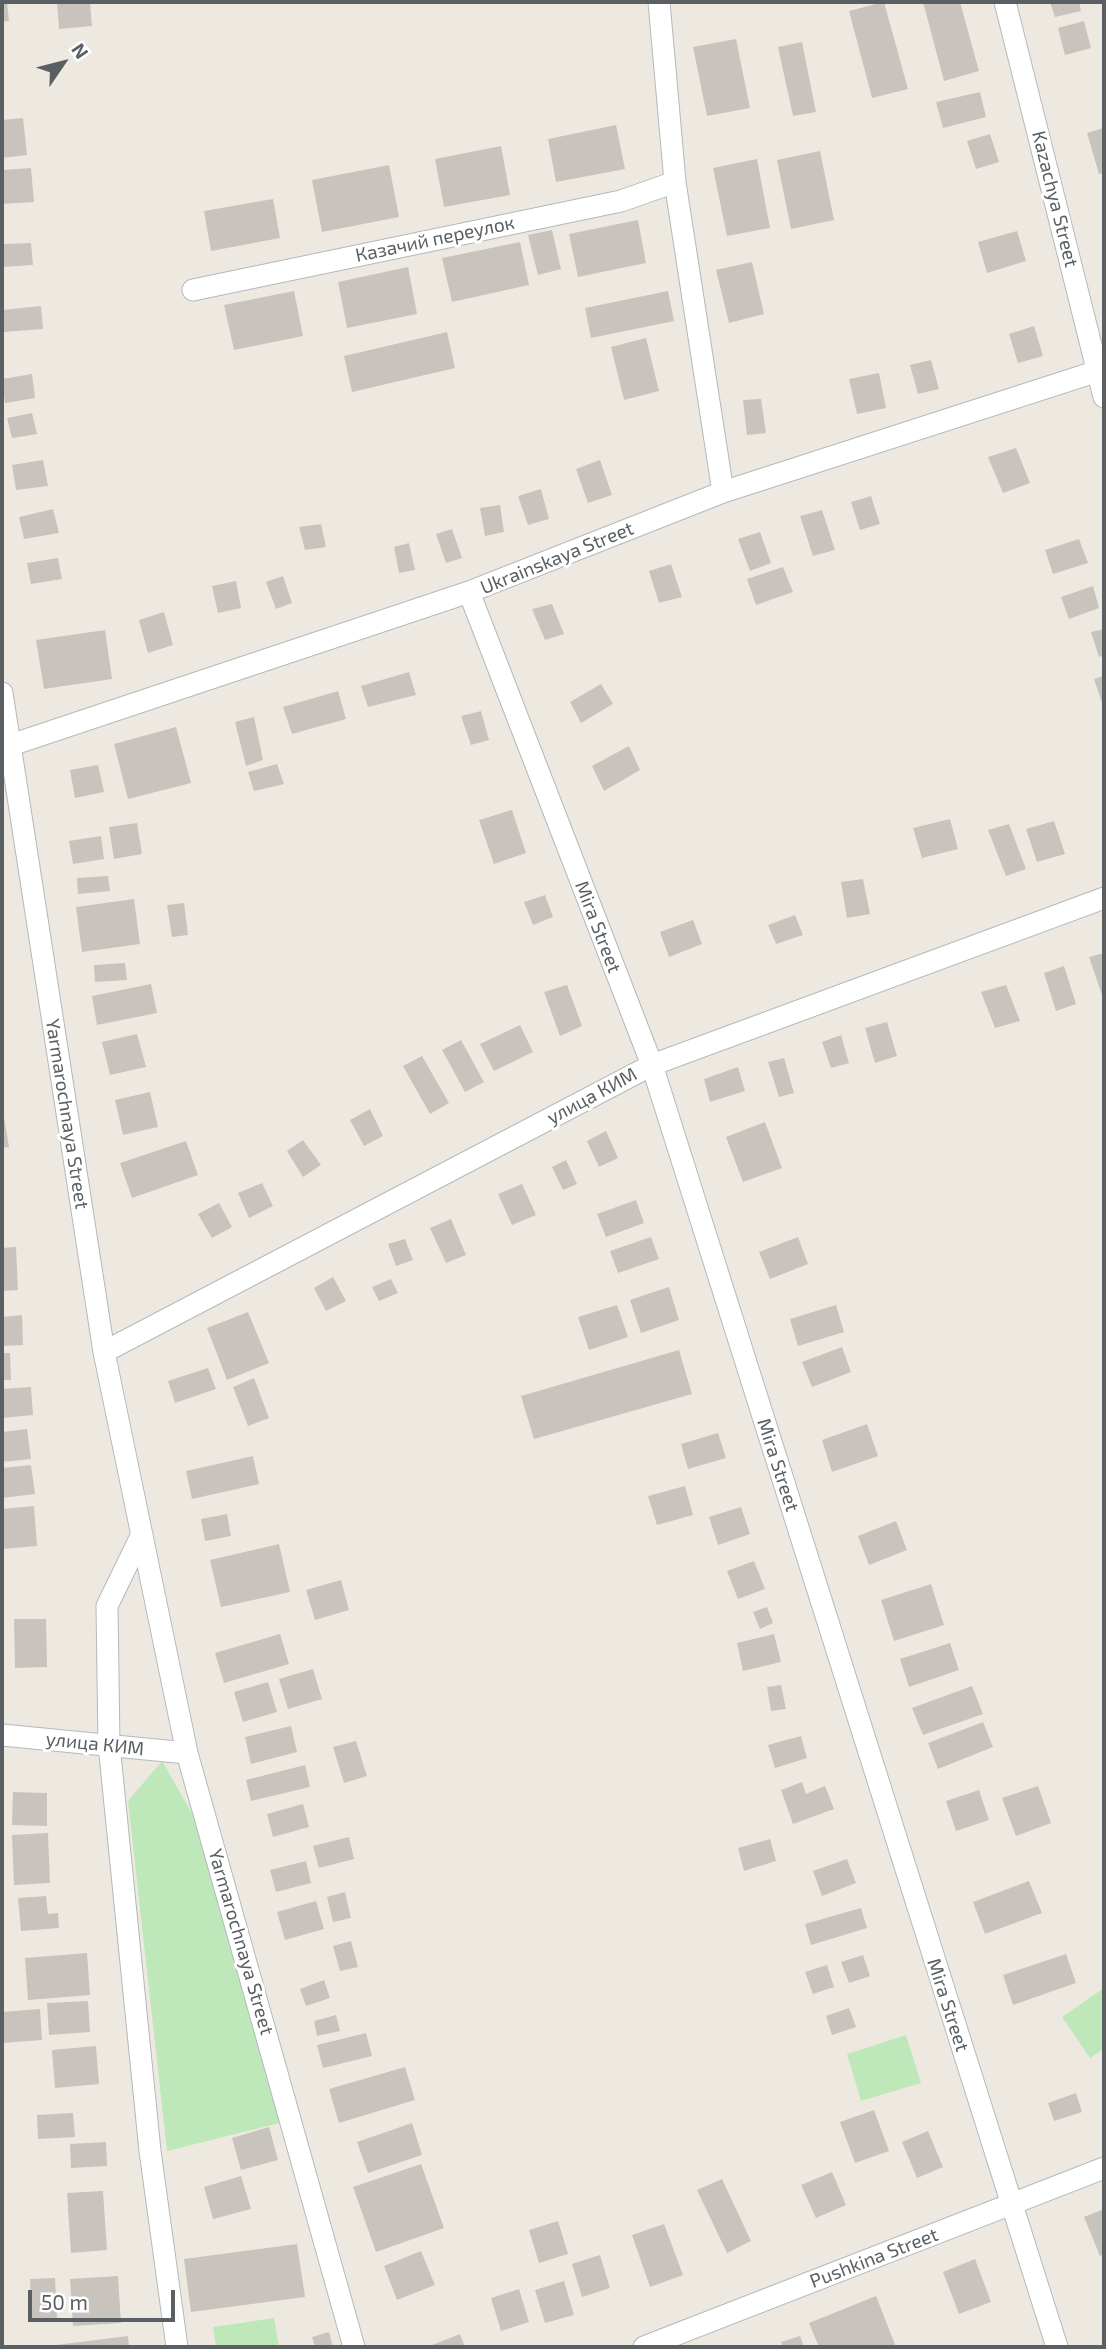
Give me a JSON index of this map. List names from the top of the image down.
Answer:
{
  "streets": {
    "street": [
      "Kazachya Street",
      "Казачий переулок",
      "Ukrainskaya Street",
      "Mira Street",
      "улица КИМ",
      "Yarmarochnaya Street",
      "Pushkina Street"
    ]
  },
  "crossings": [
    ["Kazachya Street", "Ukrainskaya Street"],
    ["Ukrainskaya Street", "Mira Street"],
    ["Ukrainskaya Street", "Yarmarochnaya Street"],
    ["Mira Street", "улица КИМ"],
    ["Mira Street", "Pushkina Street"],
    ["улица КИМ", "Yarmarochnaya Street"]
  ],
  "scale_bar": "50 m",
  "north": "top right"
}
